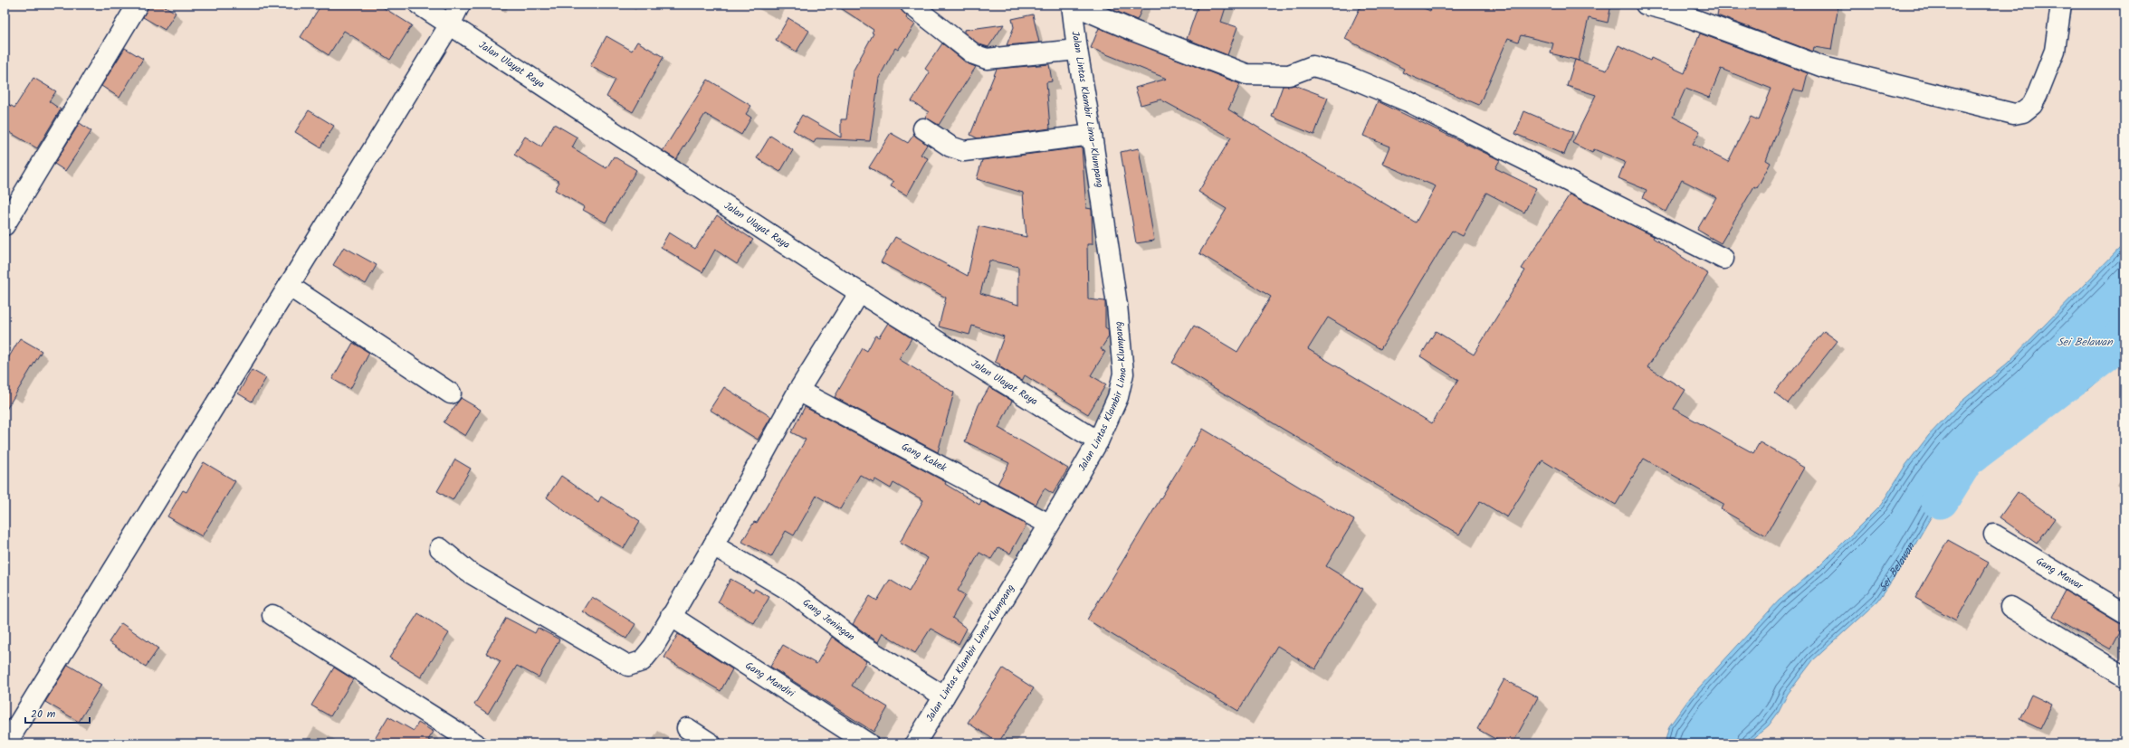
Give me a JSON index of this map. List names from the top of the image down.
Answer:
{
  "streets": {
    "street": [
      "Jalan Ulayat Raya",
      "Jalan Lintas Klambir Lima–Klumpang",
      "Gang Kakek",
      "Gang Mawar",
      "Gang Jeningan",
      "Gang Mandiri"
    ]
  },
  "crossings": [
    ["Jalan Ulayat Raya", "Jalan Lintas Klambir Lima–Klumpang"],
    ["Jalan Lintas Klambir Lima–Klumpang", "Gang Kakek"],
    ["Jalan Lintas Klambir Lima–Klumpang", "Gang Jeningan"]
  ],
  "water": ["Sei Belawan"],
  "scale_bar": "20 m"
}
